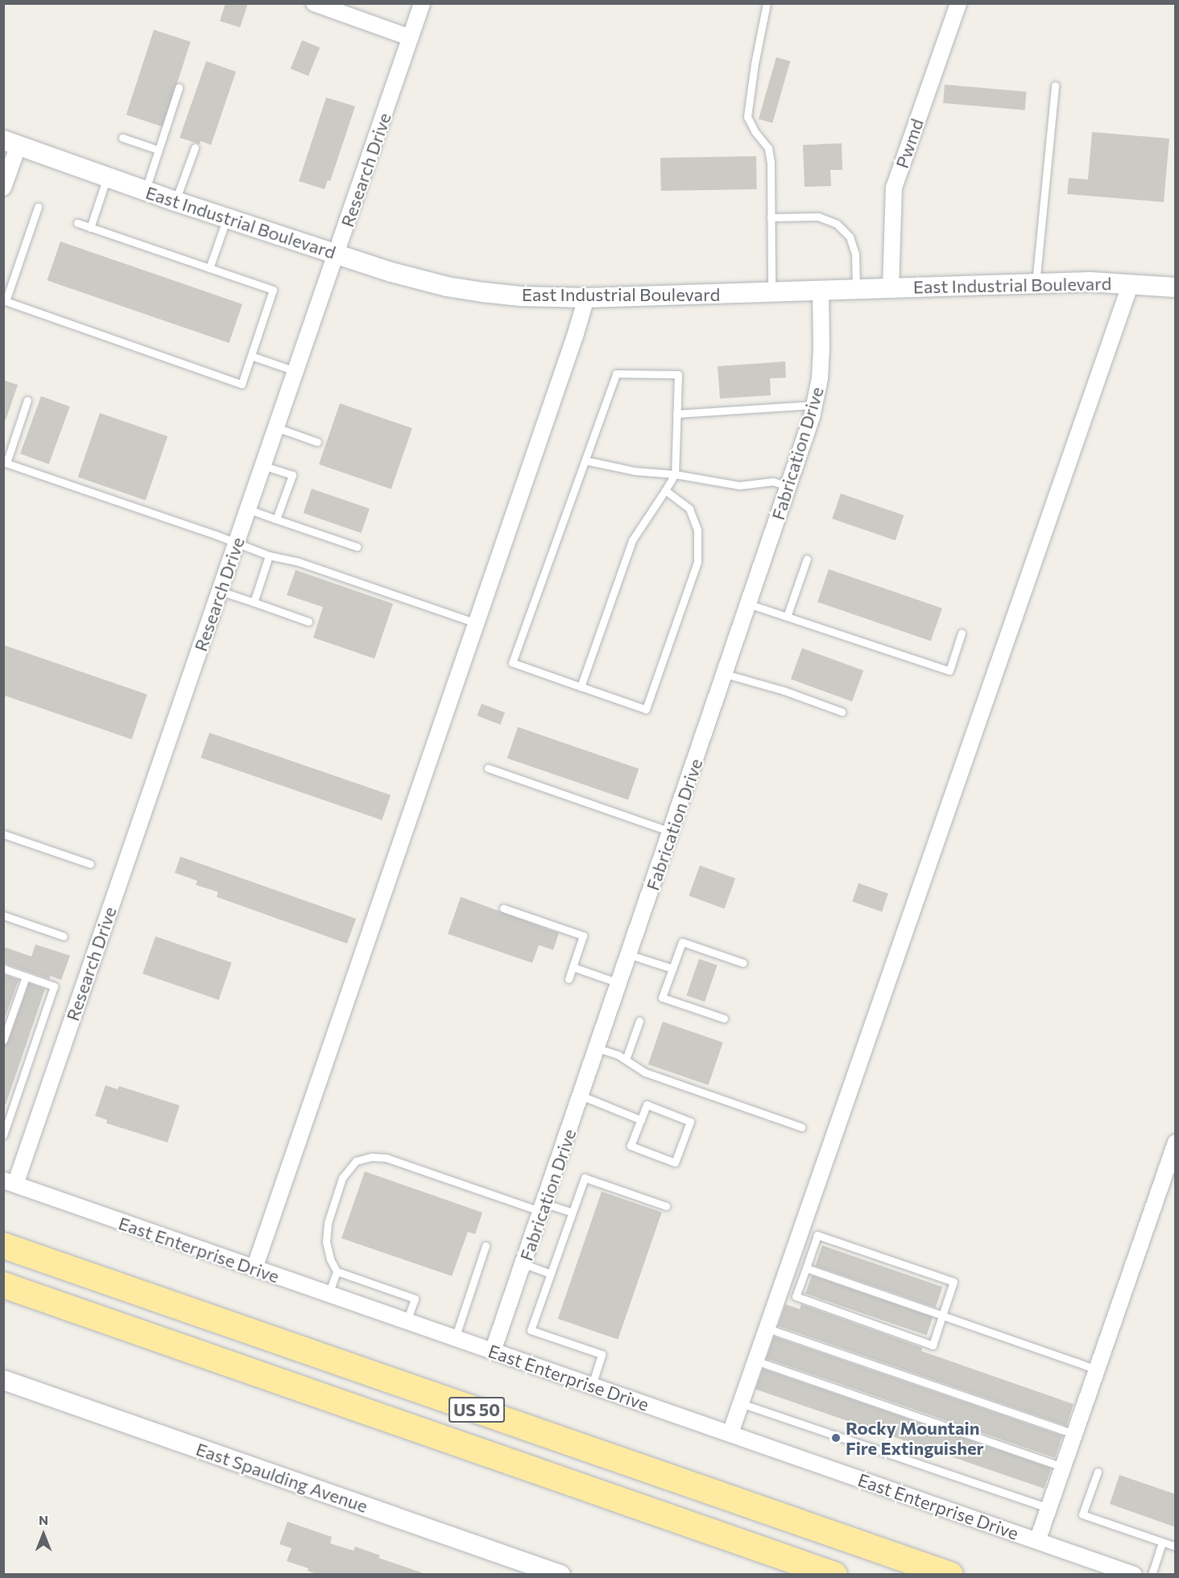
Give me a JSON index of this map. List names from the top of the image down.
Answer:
{
  "streets": {
    "highway": ["US 50"],
    "street": [
      "Pwmd",
      "Research Drive",
      "East Industrial Boulevard",
      "Fabrication Drive",
      "East Enterprise Drive",
      "East Spaulding Avenue"
    ]
  },
  "crossings": [
    ["Pwmd", "East Industrial Boulevard"],
    ["Research Drive", "East Industrial Boulevard"],
    ["Research Drive", "East Enterprise Drive"],
    ["East Industrial Boulevard", "Fabrication Drive"],
    ["Fabrication Drive", "East Enterprise Drive"]
  ],
  "places": ["Rocky Mountain Fire Extinguisher"],
  "north": "top"
}
